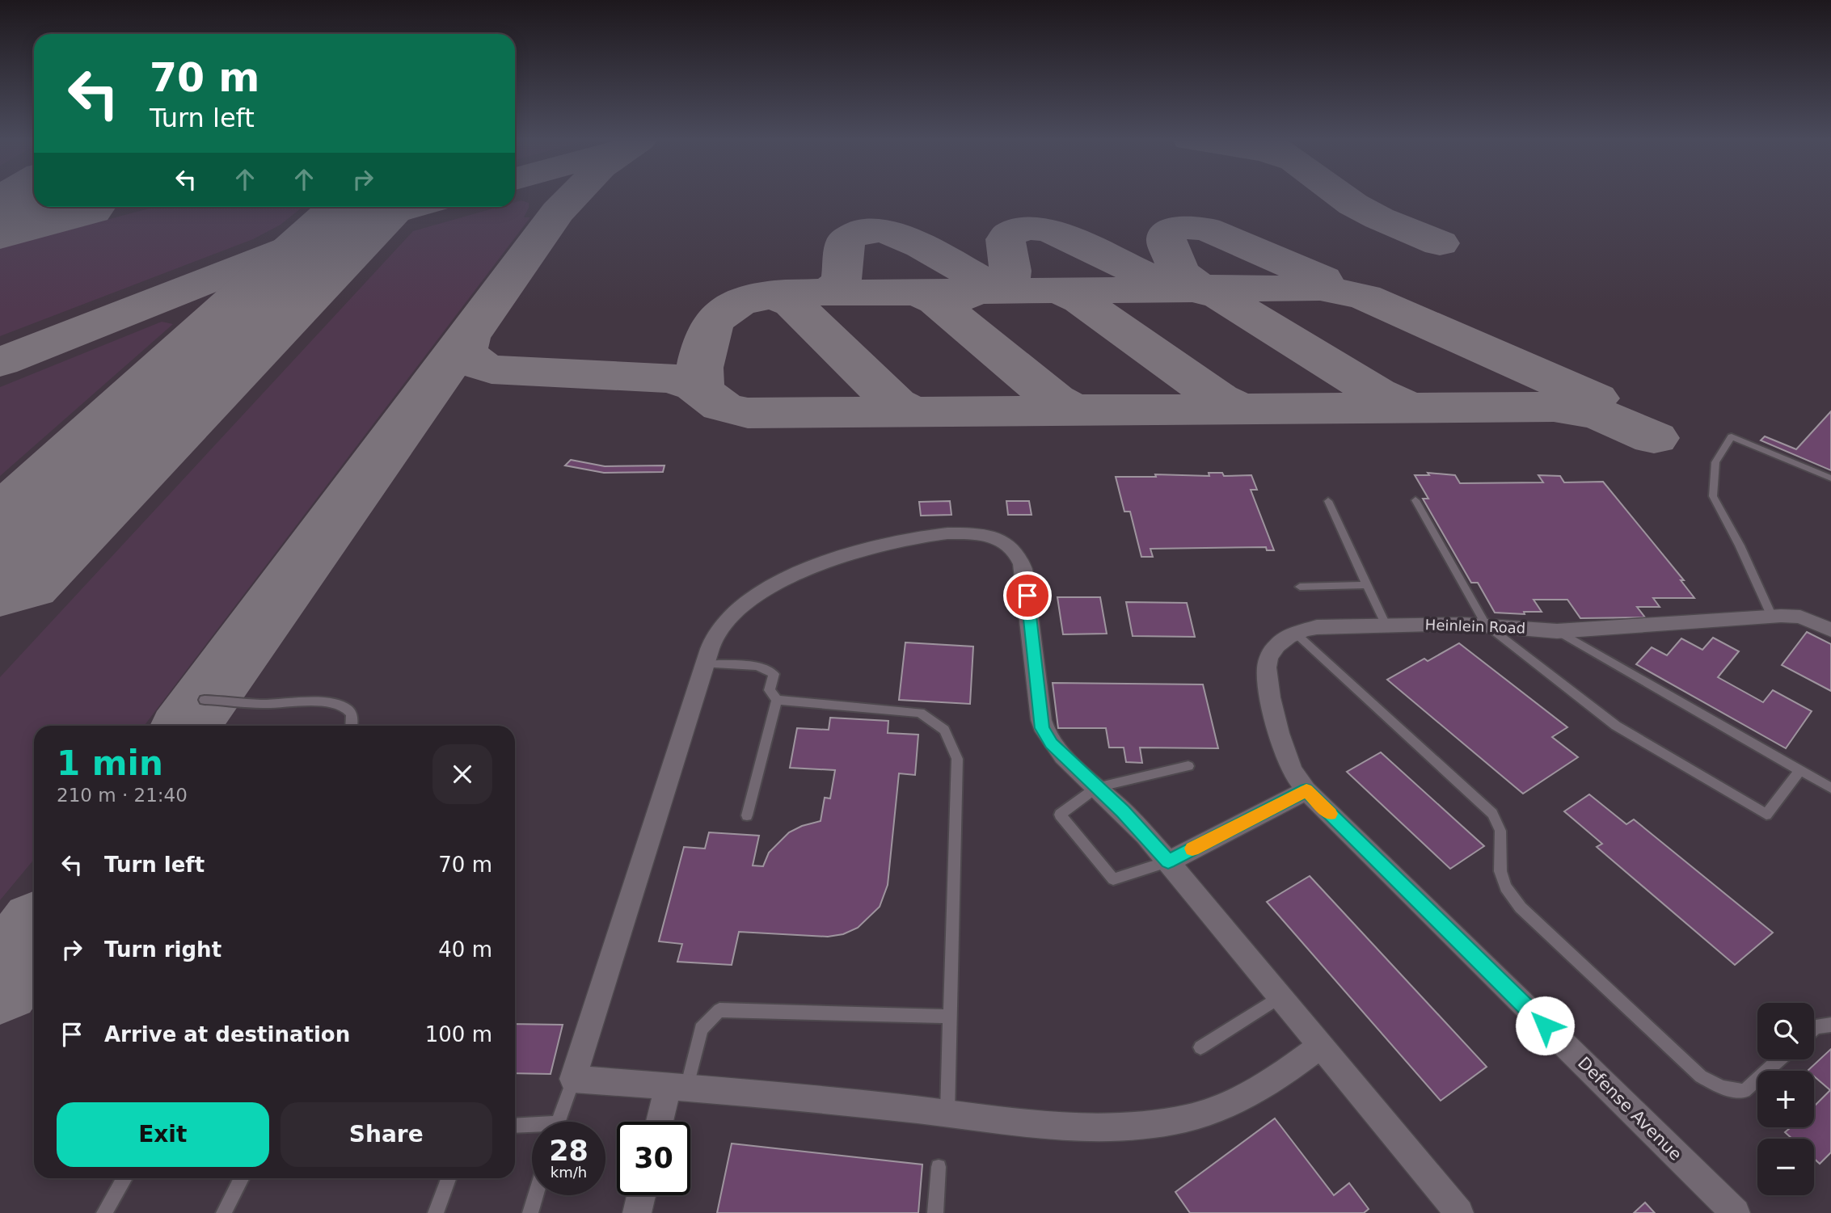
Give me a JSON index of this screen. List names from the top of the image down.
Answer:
{
  "streets": {
    "street": ["Heinlein Road", "Defense Avenue"]
  },
  "crossings": [
    ["Heinlein Road", "Defense Avenue"]
  ],
  "page": {
    "turn": ["70 m", "Turn left"],
    "heading": ["1 min", "210 m · 21:40"],
    "list": [
      {
        "name": "Turn left",
        "value": "70 m"
      },
      {
        "name": "Turn right",
        "value": "40 m"
      },
      {
        "name": "Arrive at destination",
        "value": "100 m"
      }
    ],
    "map_buttons": ["+", "−"],
    "buttons": ["Exit", "Share"],
    "speed": "28 km/h",
    "limit": "30"
  }
}
